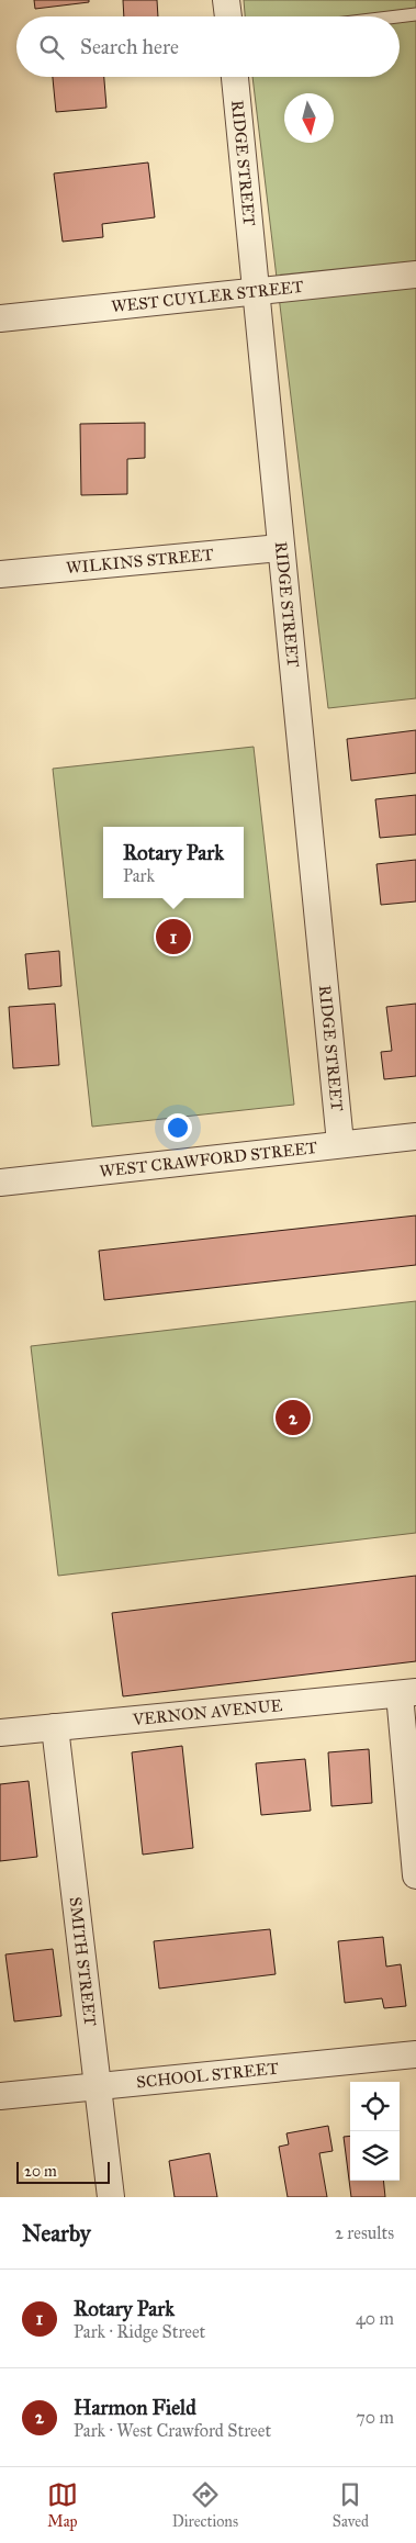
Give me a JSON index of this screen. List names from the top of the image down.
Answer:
{
  "streets": {
    "street": [
      "RIDGE STREET",
      "WEST CUYLER STREET",
      "WILKINS STREET",
      "WEST CRAWFORD STREET",
      "VERNON AVENUE",
      "SMITH STREET",
      "SCHOOL STREET"
    ]
  },
  "crossings": [
    ["RIDGE STREET", "WEST CUYLER STREET"],
    ["RIDGE STREET", "WILKINS STREET"],
    ["RIDGE STREET", "WEST CRAWFORD STREET"],
    ["VERNON AVENUE", "SMITH STREET"],
    ["SMITH STREET", "SCHOOL STREET"]
  ],
  "scale_bar": "20 m",
  "north": "bottom",
  "page": {
    "search": "Search here",
    "popup": ["Rotary Park", "Park"],
    "pins": ["1", "2"],
    "scale": "20 m",
    "heading": ["Nearby", "2 results"],
    "list": [
      {
        "mark": "1",
        "name": "Rotary Park",
        "note": "Park · Ridge Street",
        "value": "40 m"
      },
      {
        "mark": "2",
        "name": "Harmon Field",
        "note": "Park · West Crawford Street",
        "value": "70 m"
      }
    ],
    "nav": ["Map", "Directions", "Saved"]
  }
}
